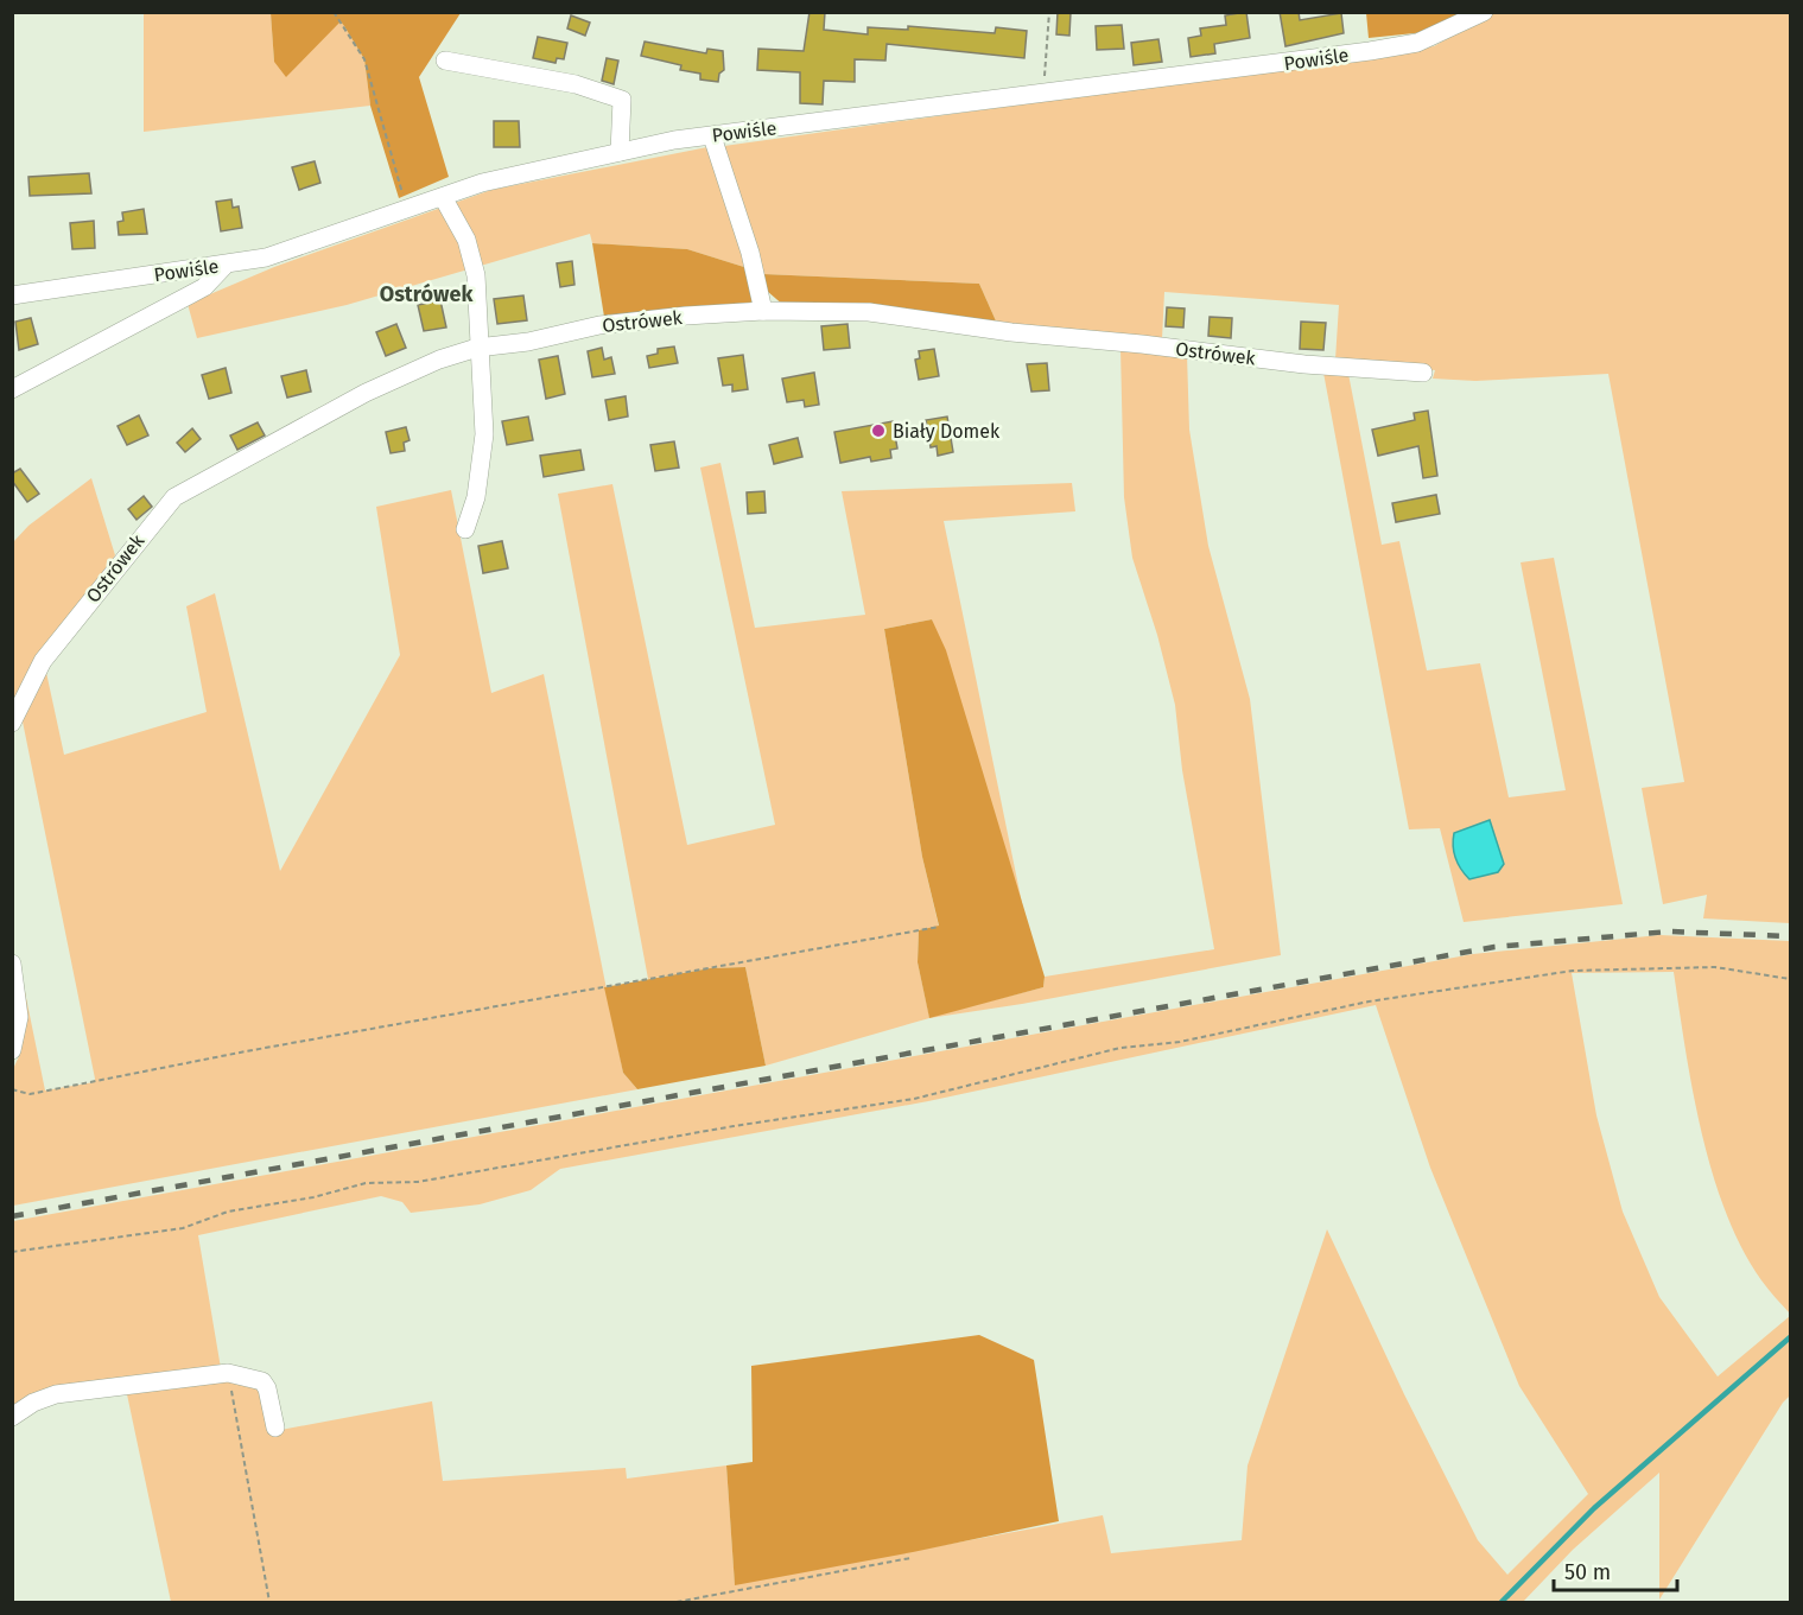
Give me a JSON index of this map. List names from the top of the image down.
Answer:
{
  "streets": {
    "street": ["Powiśle", "Ostrówek"]
  },
  "districts": ["Ostrówek"],
  "places": ["Biały Domek"],
  "scale_bar": "50 m"
}
